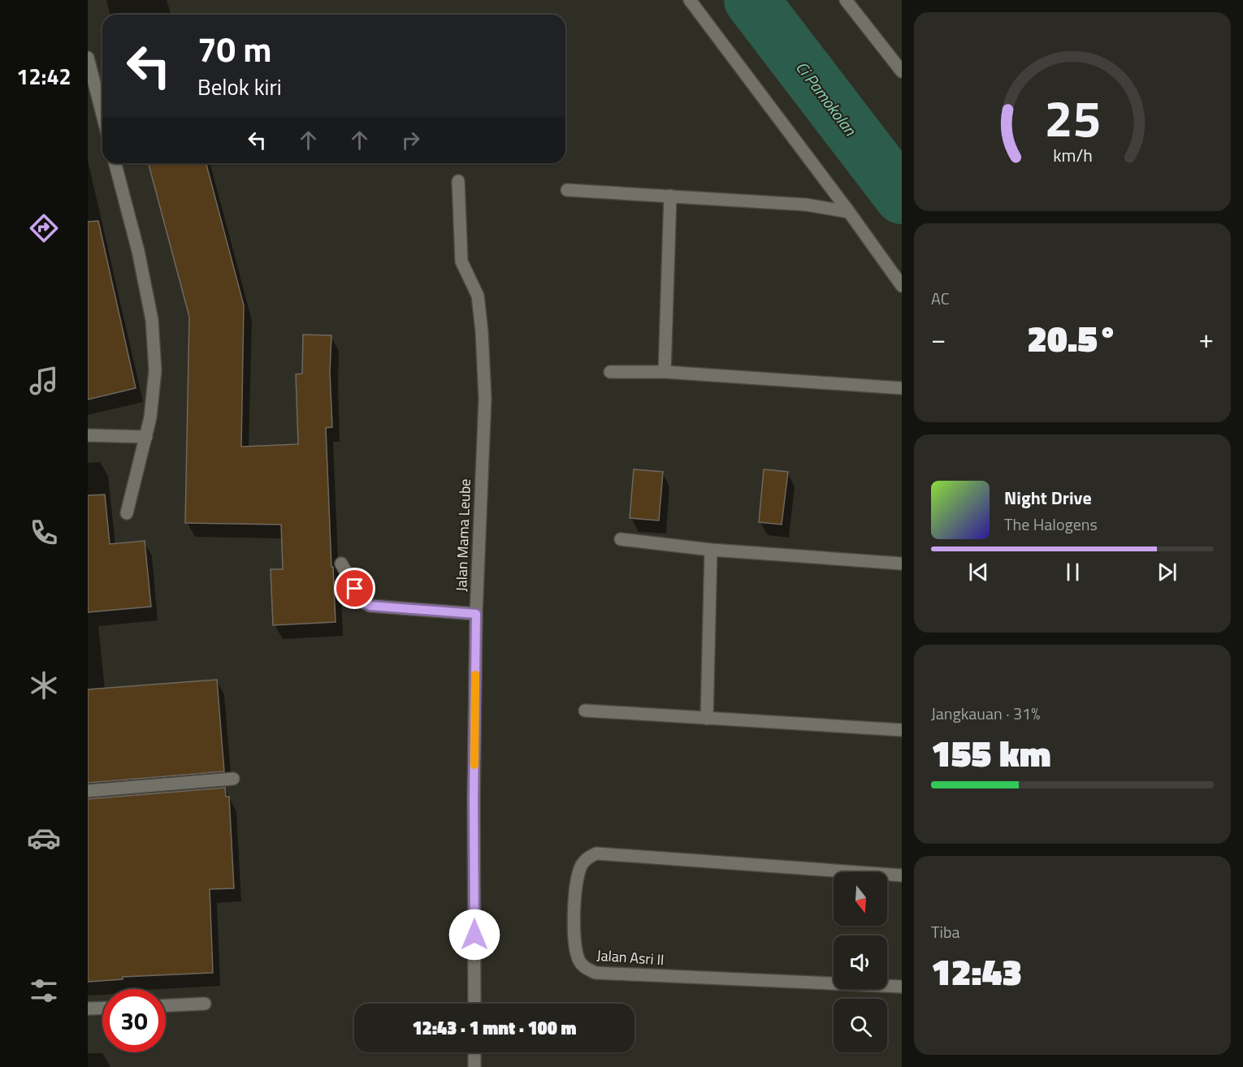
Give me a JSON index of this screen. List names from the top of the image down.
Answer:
{
  "streets": {
    "street": ["Jalan Mama Leube", "Jalan Asri II"]
  },
  "water": ["Ci Pamokolan"],
  "north": "bottom",
  "page": {
    "tabs": "12:42",
    "turn": ["70 m", "Belok kiri"],
    "tile": [
      "AC",
      ["Jangkauan · 31%", "155 km"],
      ["Tiba", "12:43"]
    ],
    "heat": ["−", "20.5°", "+"],
    "song": ["Night Drive", "The Halogens"],
    "limit": "30",
    "trip": "12:43 · 1 mnt · 100 m",
    "gauge": ["25", "km/h"]
  }
}
